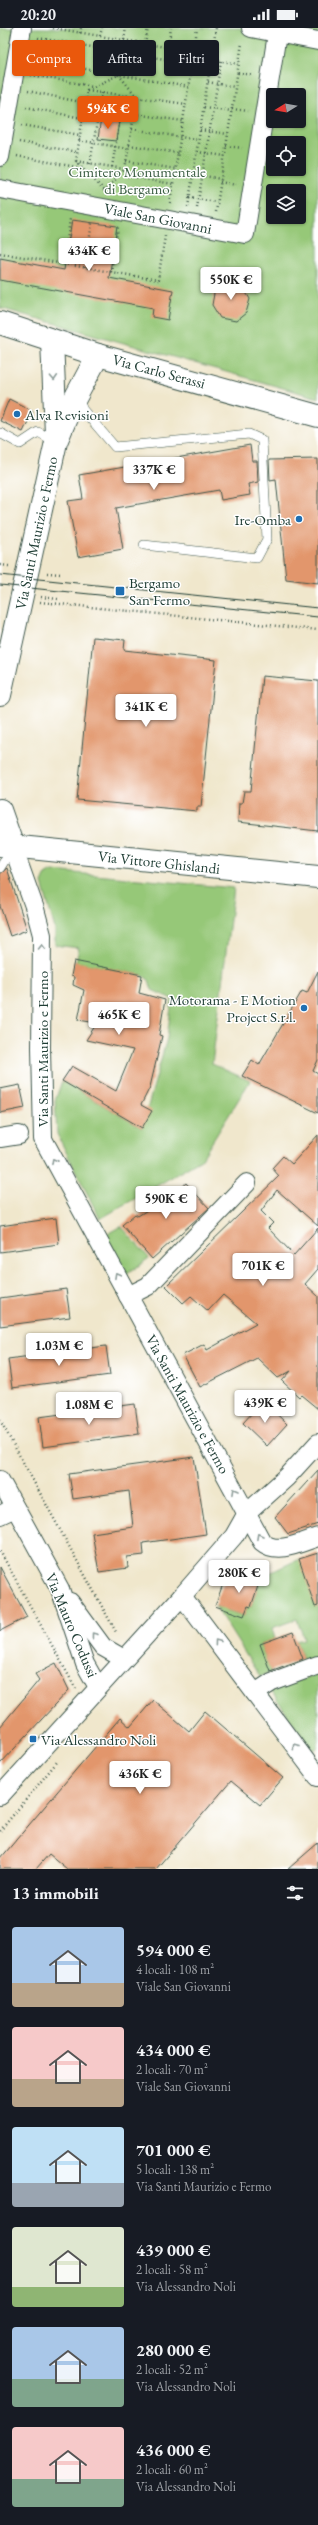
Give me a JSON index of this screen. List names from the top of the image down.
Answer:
{
  "streets": {
    "street": [
      "Viale San Giovanni",
      "Via Carlo Serassi",
      "Via Santi Maurizio e Fermo",
      "Via Vittore Ghislandi",
      "Via Mauro Codussi"
    ]
  },
  "crossings": [
    ["Via Carlo Serassi", "Via Santi Maurizio e Fermo"],
    ["Via Santi Maurizio e Fermo", "Via Vittore Ghislandi"]
  ],
  "parks": ["Cimitero Monumentale di Bergamo"],
  "places": {
    "other": ["Alva Revisioni", "Ire-Omba", "Motorama - E Motion Project S.r.l."],
    "transit": ["Bergamo San Fermo", "Via Alessandro Noli"]
  },
  "north": "left",
  "page": {
    "status": "20:20",
    "chip": ["Compra", "Affitta", "Filtri"],
    "price": [
      "594K €",
      "434K €",
      "550K €",
      "337K €",
      "341K €",
      "465K €",
      "590K €",
      "701K €",
      "1.03M €",
      "439K €",
      "1.08M €",
      "280K €",
      "436K €"
    ],
    "heading": "13 immobili",
    "list": [
      {
        "name": "594 000 €",
        "note": "4 locali · 108 m² · Viale San Giovanni"
      },
      {
        "name": "434 000 €",
        "note": "2 locali · 70 m² · Viale San Giovanni"
      },
      {
        "name": "701 000 €",
        "note": "5 locali · 138 m² · Via Santi Maurizio e Fermo"
      },
      {
        "name": "439 000 €",
        "note": "2 locali · 58 m² · Via Alessandro Noli"
      },
      {
        "name": "280 000 €",
        "note": "2 locali · 52 m² · Via Alessandro Noli"
      },
      {
        "name": "436 000 €",
        "note": "2 locali · 60 m² · Via Alessandro Noli"
      }
    ]
  }
}
